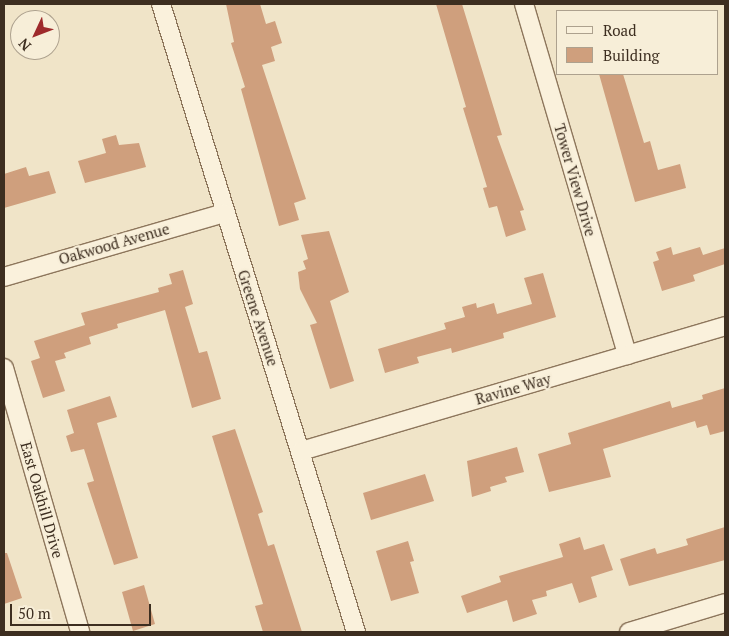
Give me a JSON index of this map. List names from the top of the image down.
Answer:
{
  "streets": {
    "street": [
      "Tower View Drive",
      "Oakwood Avenue",
      "Greene Avenue",
      "Ravine Way",
      "East Oakhill Drive"
    ]
  },
  "crossings": [
    ["Tower View Drive", "Ravine Way"],
    ["Oakwood Avenue", "Greene Avenue"],
    ["Greene Avenue", "Ravine Way"]
  ],
  "legend": ["Road", "Building"],
  "scale_bar": "50 m",
  "north": "bottom left"
}
